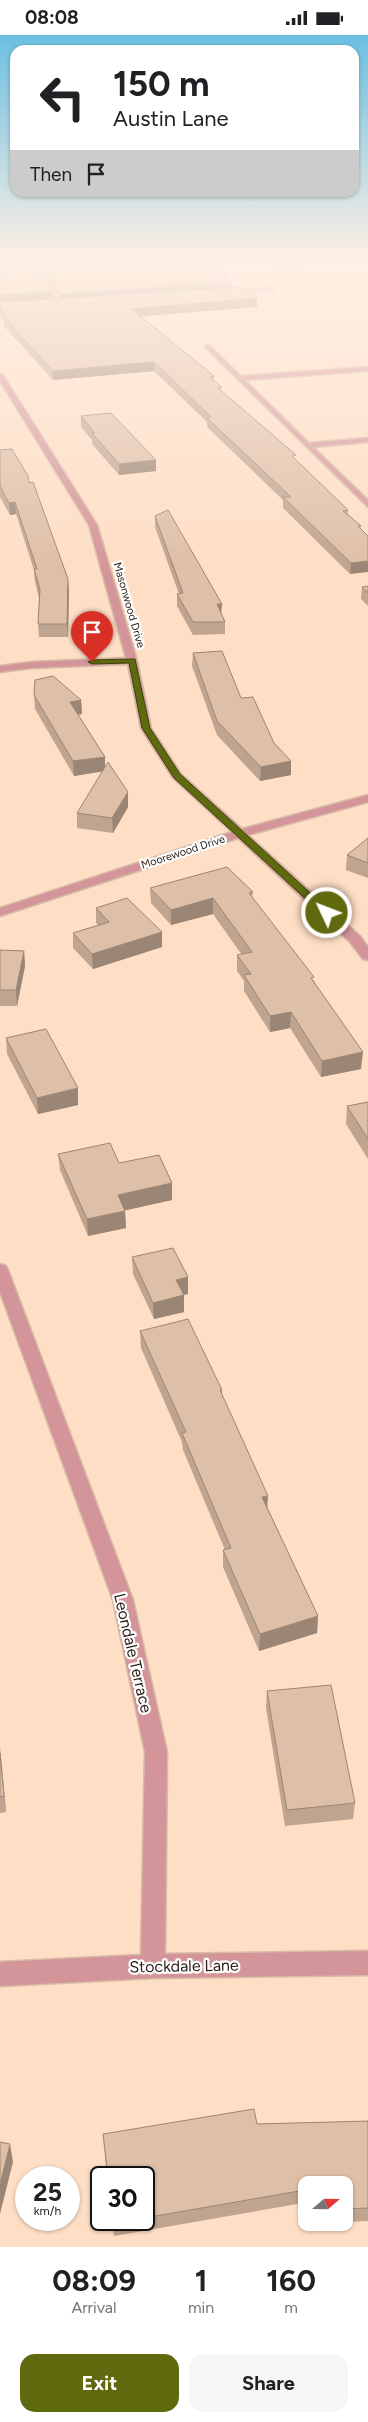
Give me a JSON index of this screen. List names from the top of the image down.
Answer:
{
  "streets": {
    "street": [
      "Masonwood Drive",
      "Moorewood Drive",
      "Leondale Terrace",
      "Stockdale Lane"
    ]
  },
  "crossings": [
    ["Masonwood Drive", "Moorewood Drive"],
    ["Leondale Terrace", "Stockdale Lane"]
  ],
  "north": "right",
  "page": {
    "status": "08:08",
    "turn": ["150 m", "Austin Lane"],
    "then": "Then",
    "speed": "25 km/h",
    "limit": "30",
    "eta": [
      "08:09",
      "Arrival",
      "1",
      "min",
      "160",
      "m"
    ],
    "buttons": ["Exit", "Share"]
  }
}
